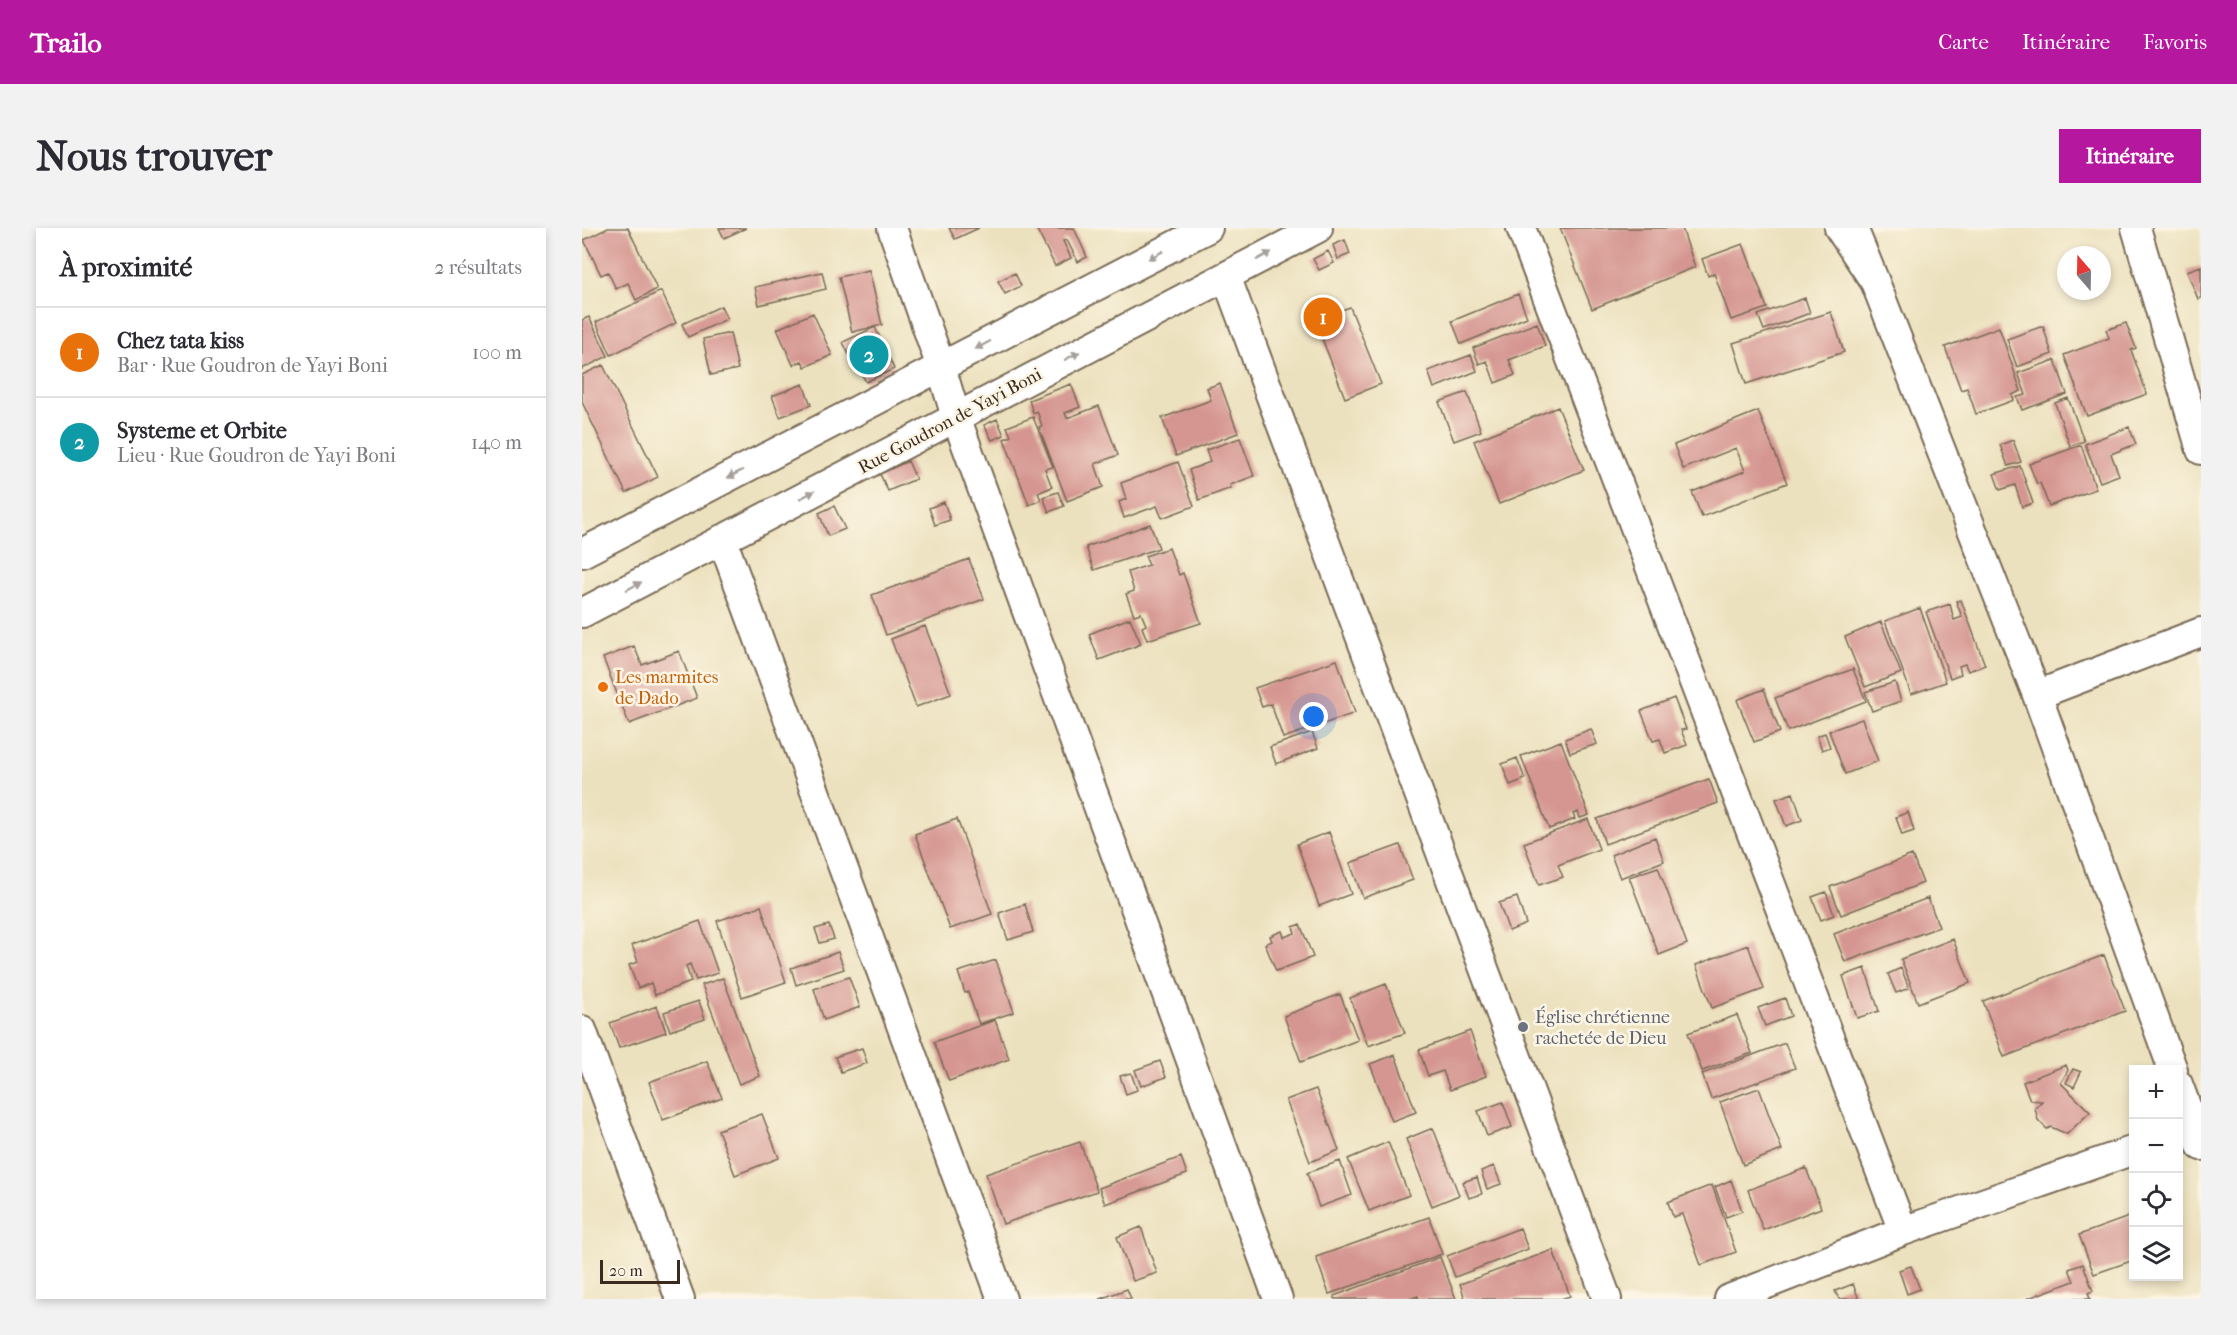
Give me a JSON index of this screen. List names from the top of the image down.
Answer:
{
  "streets": {
    "street": ["Rue Goudron de Yayi Boni"]
  },
  "places": ["Les marmites de Dado", "Église chrétienne rachetée de Dieu"],
  "scale_bar": "20 m",
  "north": "top",
  "page": {
    "header": "Trailo",
    "nav": ["Carte", "Itinéraire", "Favoris"],
    "buttons": "Itinéraire",
    "title": "Nous trouver",
    "heading": ["À proximité", "2 résultats"],
    "pins": ["1", "2"],
    "list": [
      {
        "mark": "1",
        "name": "Chez tata kiss",
        "note": "Bar · Rue Goudron de Yayi Boni",
        "value": "100 m"
      },
      {
        "mark": "2",
        "name": "Systeme et Orbite",
        "note": "Lieu · Rue Goudron de Yayi Boni",
        "value": "140 m"
      }
    ],
    "map_buttons": ["+", "−"],
    "scale": "20 m"
  }
}
